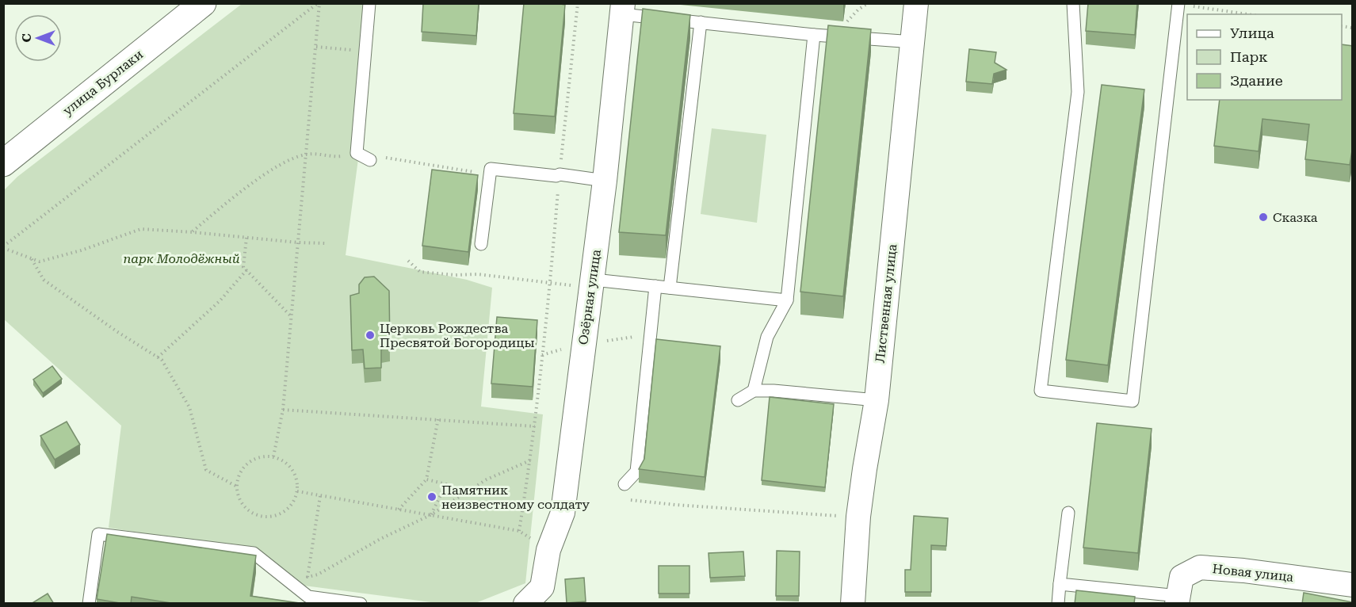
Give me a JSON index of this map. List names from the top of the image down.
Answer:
{
  "streets": {
    "street": [
      "улица Бурлаки",
      "Озёрная улица",
      "Лиственная улица",
      "Новая улица"
    ]
  },
  "parks": ["парк Молодёжный"],
  "places": ["Сказка", "Церковь Рождества Пресвятой Богородицы", "Памятник неизвестному солдату"],
  "legend": ["Улица", "Парк", "Здание"],
  "north": "left"
}
